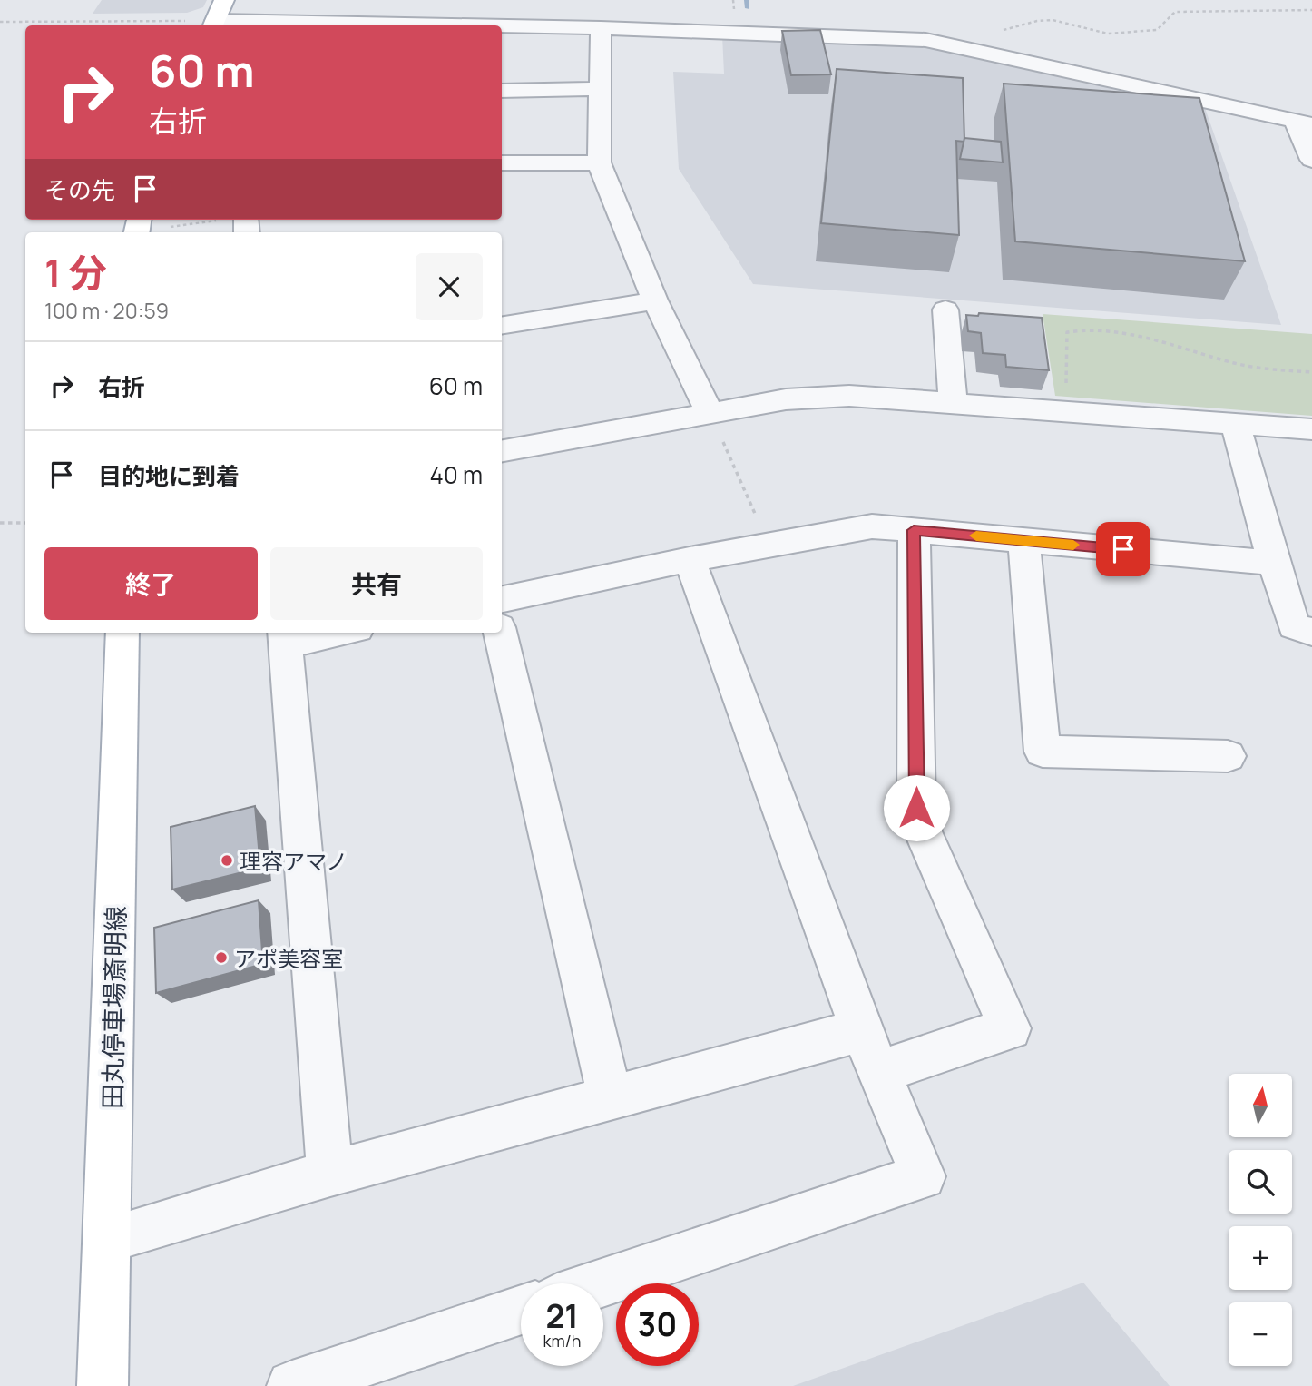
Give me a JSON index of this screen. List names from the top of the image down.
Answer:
{
  "streets": {
    "main road": ["田丸停車場斎明線"]
  },
  "places": ["理容アマノ", "アポ美容室"],
  "north": "top",
  "page": {
    "turn": ["60 m", "右折"],
    "then": "その先",
    "heading": ["1 分", "100 m · 20:59"],
    "list": [
      {
        "name": "右折",
        "value": "60 m"
      },
      {
        "name": "目的地に到着",
        "value": "40 m"
      }
    ],
    "buttons": ["終了", "共有"],
    "map_buttons": ["+", "−"],
    "speed": "21 km/h",
    "limit": "30"
  }
}
